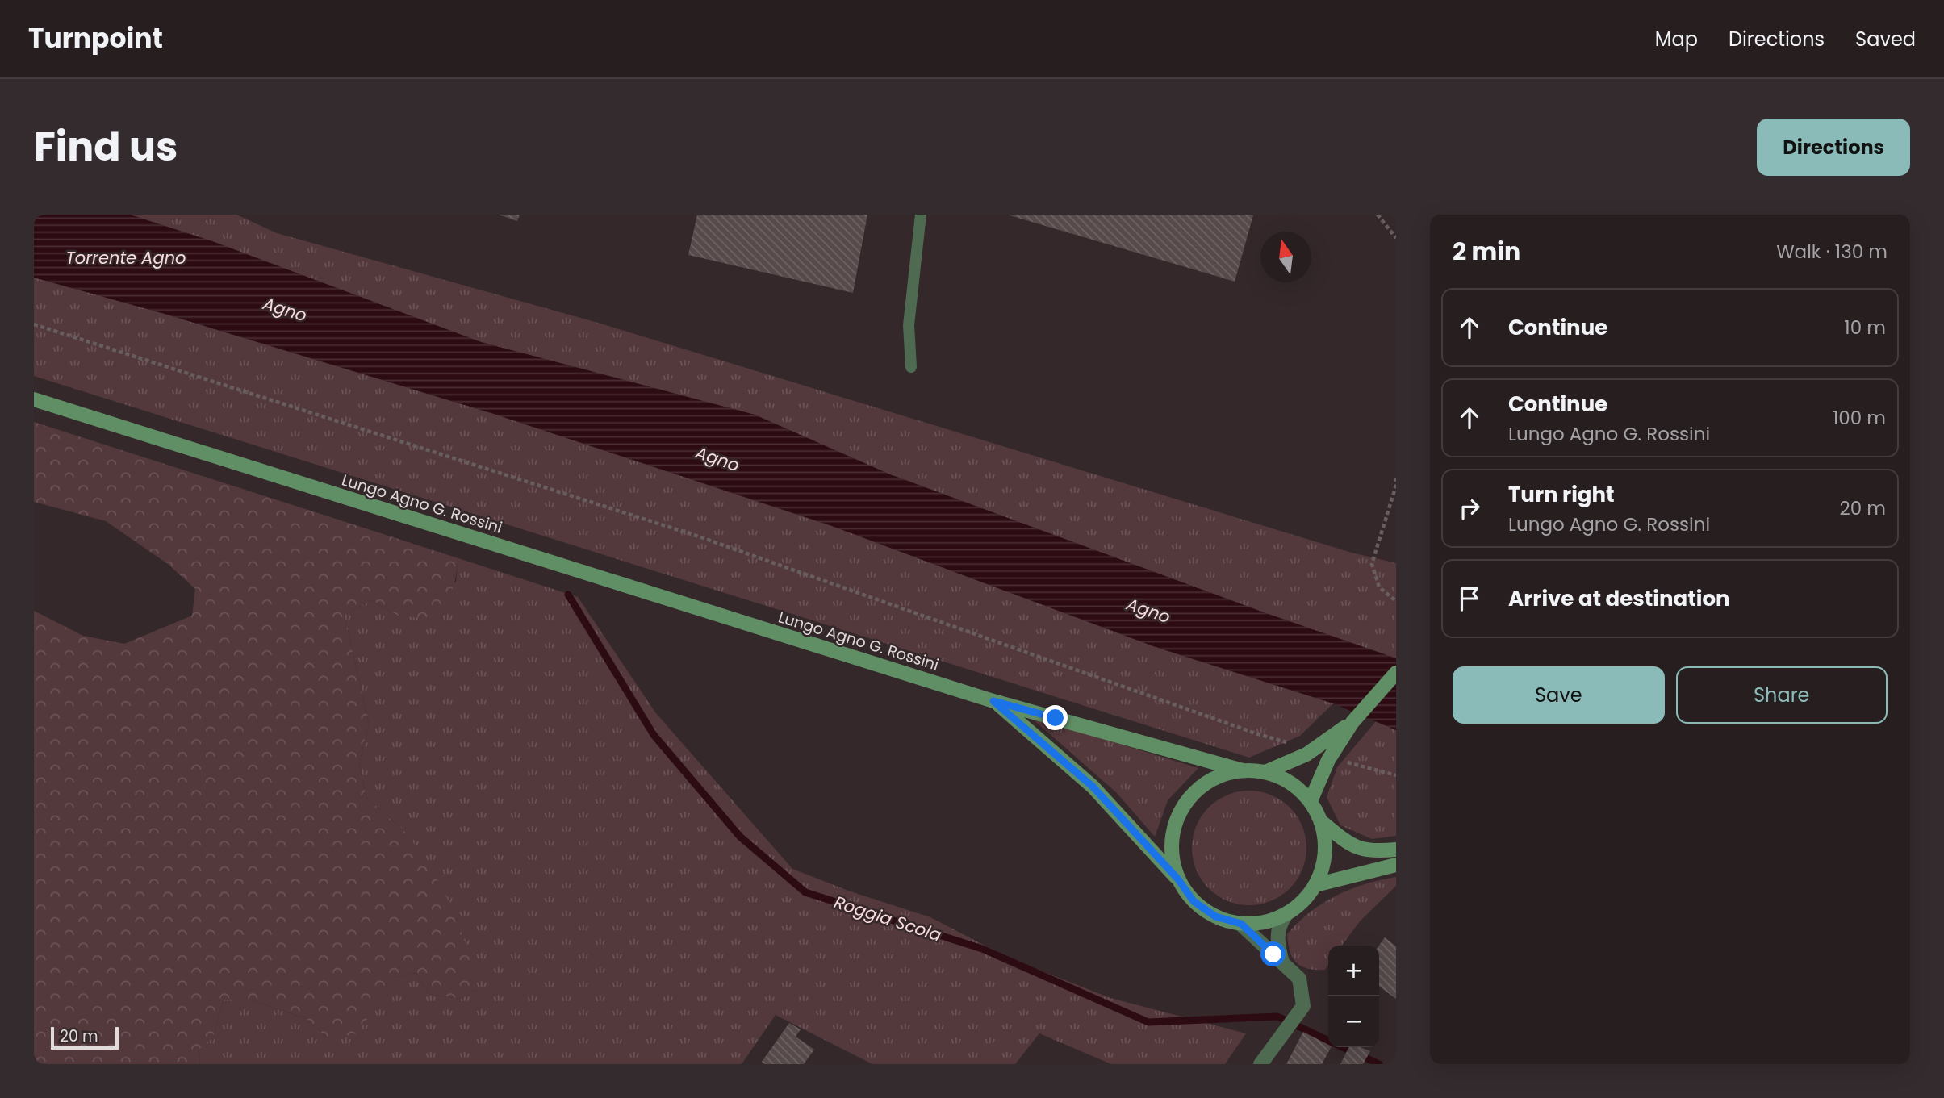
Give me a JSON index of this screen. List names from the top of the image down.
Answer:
{
  "streets": {
    "main road": ["Lungo Agno G. Rossini"]
  },
  "water": ["Torrente Agno", "Agno", "Roggia Scola"],
  "scale_bar": "20 m",
  "north": "top",
  "page": {
    "header": "Turnpoint",
    "nav": ["Map", "Directions", "Saved"],
    "title": "Find us",
    "buttons": [
      "Directions",
      ["Save", "Share"]
    ],
    "heading": ["2 min", "Walk · 130 m"],
    "list": [
      ["Continue", "10 m"],
      ["Continue", "Lungo Agno G. Rossini", "100 m"],
      ["Turn right", "Lungo Agno G. Rossini", "20 m"],
      "Arrive at destination"
    ],
    "map_buttons": ["+", "−"],
    "scale": "20 m"
  }
}
